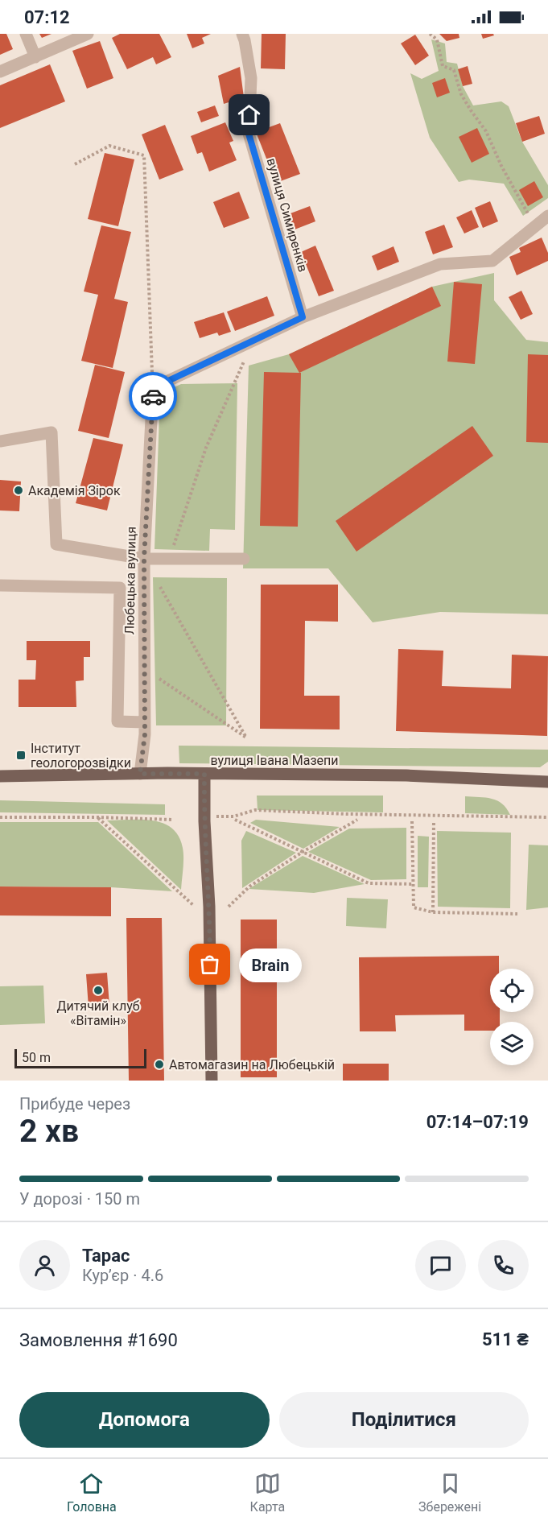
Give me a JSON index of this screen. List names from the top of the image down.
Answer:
{
  "streets": {
    "main road": ["вулиця Івана Мазепи"],
    "street": ["вулиця Симиренків", "Любецька вулиця"]
  },
  "crossings": [
    ["Любецька вулиця", "вулиця Івана Мазепи"]
  ],
  "places": {
    "other": [
      "Академія Зірок",
      "Brain",
      "Дитячий клуб «Вітамін»",
      "Автомагазин на Любецькій"
    ],
    "transit": ["Інститут геологорозвідки"]
  },
  "scale_bar": "50 m",
  "page": {
    "status": "07:12",
    "bubble": "Brain",
    "scale": "50 m",
    "heading": ["2 хв", "Прибуде через", "07:14–07:19"],
    "panel": [
      "Тарас",
      "Кур’єр · 4.6",
      "Замовлення #1690",
      "511 ₴"
    ],
    "bar": "У дорозі · 150 m",
    "buttons": ["Допомога", "Поділитися"],
    "tabs": ["Головна", "Карта", "Збережені"]
  }
}
